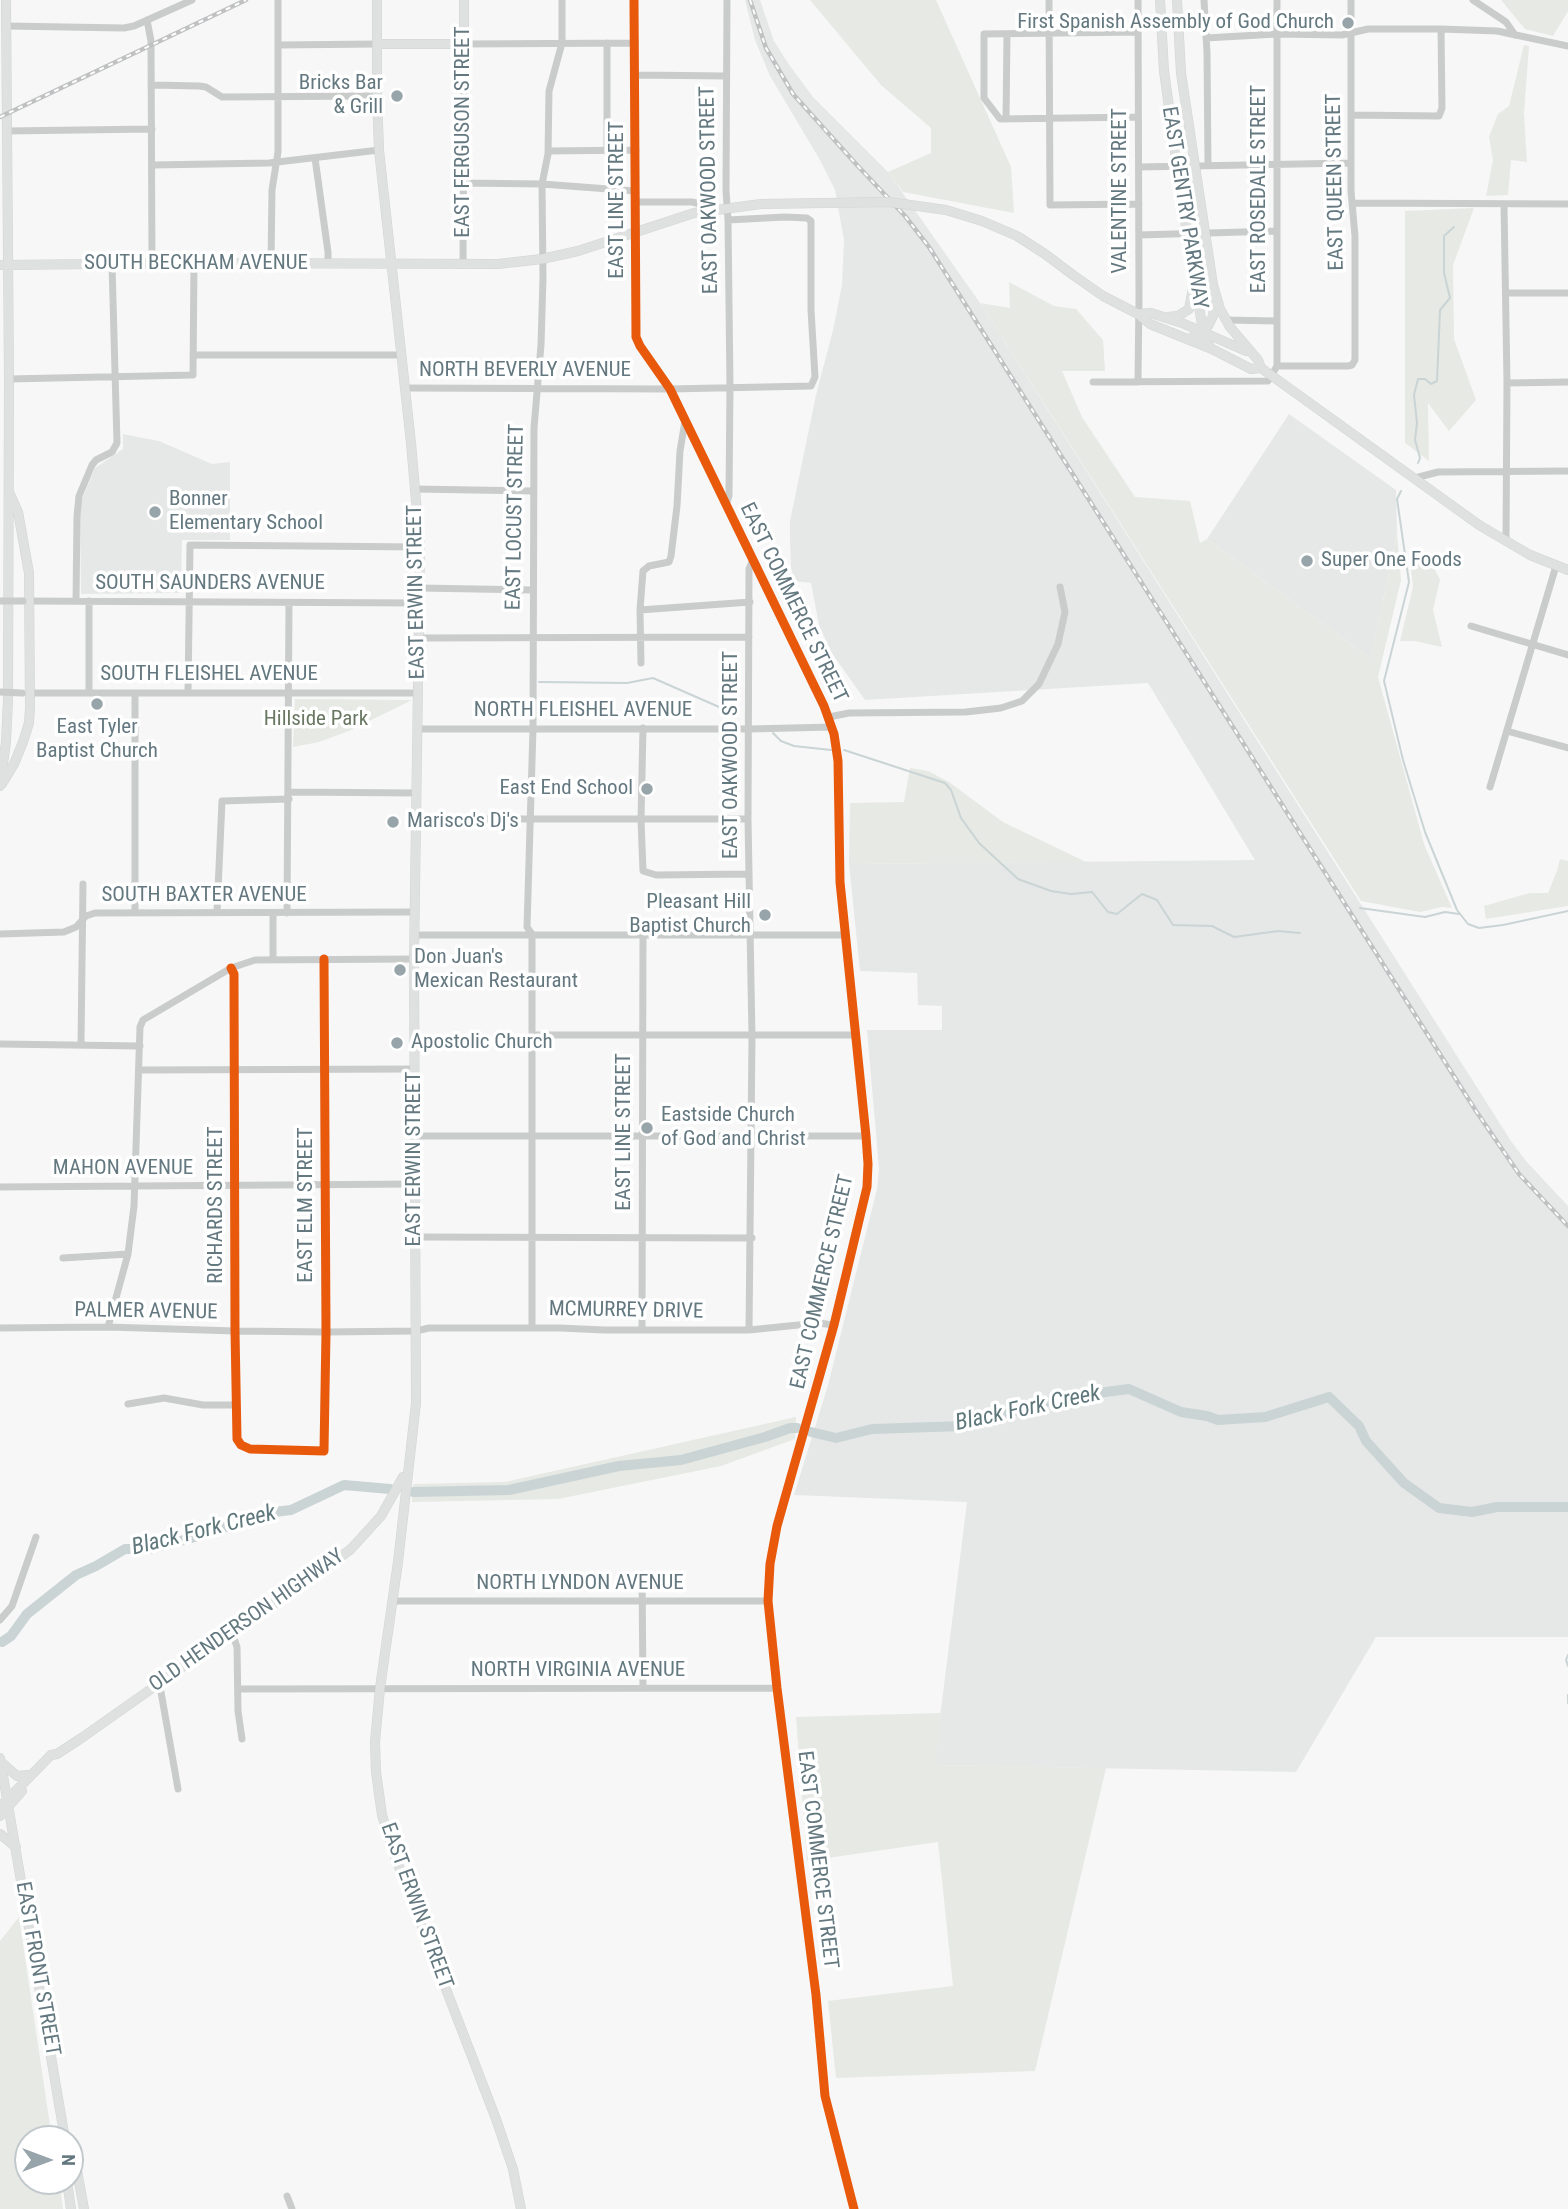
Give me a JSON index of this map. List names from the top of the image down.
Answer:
{
  "streets": {
    "main road": [
      "EAST FERGUSON STREET",
      "EAST GENTRY PARKWAY",
      "SOUTH BECKHAM AVENUE",
      "EAST ERWIN STREET",
      "OLD HENDERSON HIGHWAY",
      "EAST FRONT STREET"
    ],
    "street": [
      "EAST QUEEN STREET",
      "EAST ROSEDALE STREET",
      "EAST OAKWOOD STREET",
      "VALENTINE STREET",
      "EAST LINE STREET",
      "NORTH BEVERLY AVENUE",
      "EAST LOCUST STREET",
      "SOUTH SAUNDERS AVENUE",
      "EAST COMMERCE STREET",
      "SOUTH FLEISHEL AVENUE",
      "NORTH FLEISHEL AVENUE",
      "SOUTH BAXTER AVENUE",
      "MAHON AVENUE",
      "RICHARDS STREET",
      "EAST ELM STREET",
      "MCMURREY DRIVE",
      "PALMER AVENUE",
      "NORTH LYNDON AVENUE",
      "NORTH VIRGINIA AVENUE"
    ]
  },
  "crossings": [
    ["EAST FERGUSON STREET", "SOUTH BECKHAM AVENUE"],
    ["EAST QUEEN STREET", "EAST ROSEDALE STREET"],
    ["EAST OAKWOOD STREET", "SOUTH BECKHAM AVENUE"],
    ["EAST OAKWOOD STREET", "NORTH BEVERLY AVENUE"],
    ["EAST OAKWOOD STREET", "EAST COMMERCE STREET"],
    ["EAST OAKWOOD STREET", "NORTH FLEISHEL AVENUE"],
    ["EAST OAKWOOD STREET", "MCMURREY DRIVE"],
    ["VALENTINE STREET", "SOUTH BECKHAM AVENUE"],
    ["EAST LINE STREET", "SOUTH BECKHAM AVENUE"],
    ["EAST LINE STREET", "NORTH BEVERLY AVENUE"],
    ["EAST LINE STREET", "EAST LOCUST STREET"],
    ["EAST LINE STREET", "EAST COMMERCE STREET"],
    ["EAST LINE STREET", "MCMURREY DRIVE"],
    ["SOUTH BECKHAM AVENUE", "EAST LOCUST STREET"],
    ["SOUTH BECKHAM AVENUE", "EAST ERWIN STREET"],
    ["NORTH BEVERLY AVENUE", "EAST LOCUST STREET"],
    ["NORTH BEVERLY AVENUE", "EAST ERWIN STREET"],
    ["NORTH BEVERLY AVENUE", "EAST COMMERCE STREET"],
    ["EAST LOCUST STREET", "NORTH FLEISHEL AVENUE"],
    ["SOUTH SAUNDERS AVENUE", "EAST ERWIN STREET"],
    ["EAST ERWIN STREET", "SOUTH FLEISHEL AVENUE"],
    ["EAST ERWIN STREET", "NORTH FLEISHEL AVENUE"],
    ["EAST ERWIN STREET", "SOUTH BAXTER AVENUE"],
    ["EAST ERWIN STREET", "MAHON AVENUE"],
    ["EAST ERWIN STREET", "MCMURREY DRIVE"],
    ["EAST ERWIN STREET", "PALMER AVENUE"],
    ["EAST ERWIN STREET", "NORTH LYNDON AVENUE"],
    ["EAST ERWIN STREET", "OLD HENDERSON HIGHWAY"],
    ["EAST ERWIN STREET", "NORTH VIRGINIA AVENUE"],
    ["EAST COMMERCE STREET", "NORTH FLEISHEL AVENUE"],
    ["EAST COMMERCE STREET", "MCMURREY DRIVE"],
    ["EAST COMMERCE STREET", "NORTH LYNDON AVENUE"],
    ["EAST COMMERCE STREET", "NORTH VIRGINIA AVENUE"],
    ["MAHON AVENUE", "RICHARDS STREET"],
    ["MAHON AVENUE", "EAST ELM STREET"],
    ["RICHARDS STREET", "EAST ELM STREET"],
    ["RICHARDS STREET", "PALMER AVENUE"],
    ["EAST ELM STREET", "PALMER AVENUE"],
    ["MCMURREY DRIVE", "PALMER AVENUE"],
    ["OLD HENDERSON HIGHWAY", "EAST FRONT STREET"]
  ],
  "water": ["Black Fork Creek"],
  "parks": ["Hillside Park"],
  "places": [
    "First Spanish Assembly of God Church",
    "Bricks Bar & Grill",
    "Bonner Elementary School",
    "Super One Foods",
    "East Tyler Baptist Church",
    "East End School",
    "Marisco's Dj's",
    "Pleasant Hill Baptist Church",
    "Don Juan's Mexican Restaurant",
    "Apostolic Church",
    "Eastside Church of God and Christ"
  ],
  "north": "right"
}
